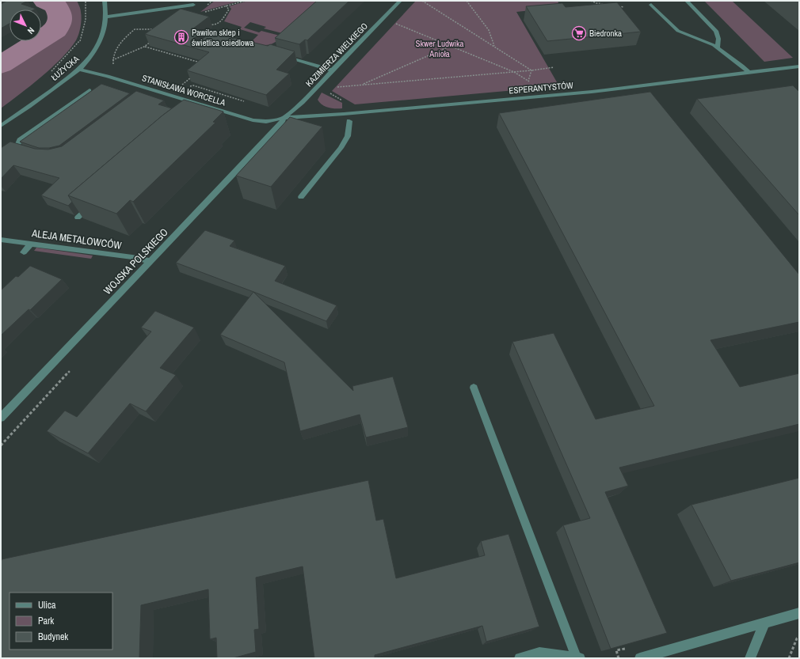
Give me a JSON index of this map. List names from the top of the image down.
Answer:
{
  "streets": {
    "street": [
      "KAZIMIERZA WIELKIEGO",
      "ŁUŻYCKA",
      "ESPERANTYSTÓW",
      "STANISŁAWA WORCELLA",
      "ALEJA METALOWCÓW",
      "WOJSKA POLSKIEGO"
    ]
  },
  "crossings": [
    ["KAZIMIERZA WIELKIEGO", "ESPERANTYSTÓW"],
    ["KAZIMIERZA WIELKIEGO", "STANISŁAWA WORCELLA"],
    ["KAZIMIERZA WIELKIEGO", "WOJSKA POLSKIEGO"],
    ["ŁUŻYCKA", "STANISŁAWA WORCELLA"],
    ["ESPERANTYSTÓW", "STANISŁAWA WORCELLA"],
    ["ESPERANTYSTÓW", "WOJSKA POLSKIEGO"],
    ["STANISŁAWA WORCELLA", "WOJSKA POLSKIEGO"],
    ["ALEJA METALOWCÓW", "WOJSKA POLSKIEGO"]
  ],
  "parks": ["Skwer Ludwika Anioła"],
  "places": {
    "supermarket": ["Biedronka"],
    "building": ["Pawilon sklep i świetlica osiedlowa"]
  },
  "legend": ["Ulica", "Park", "Budynek"],
  "north": "bottom right"
}
